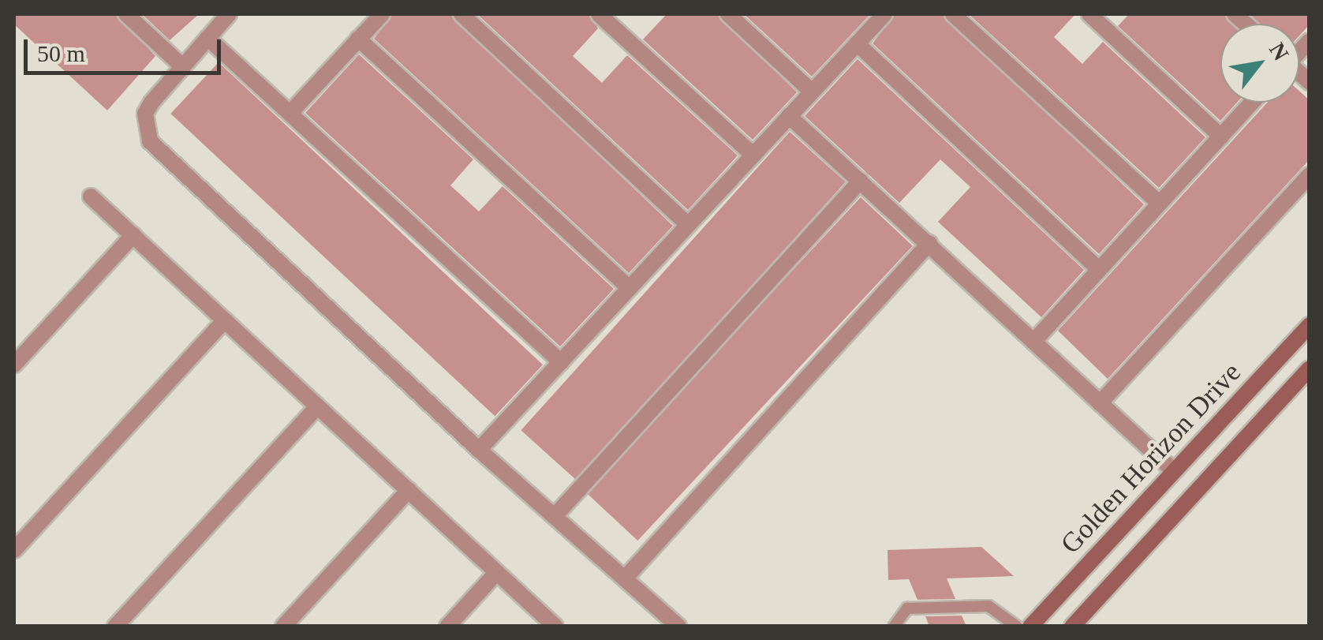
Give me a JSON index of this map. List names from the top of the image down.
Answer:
{
  "streets": {
    "street": ["Golden Horizon Drive"]
  },
  "scale_bar": "50 m",
  "north": "top right"
}
